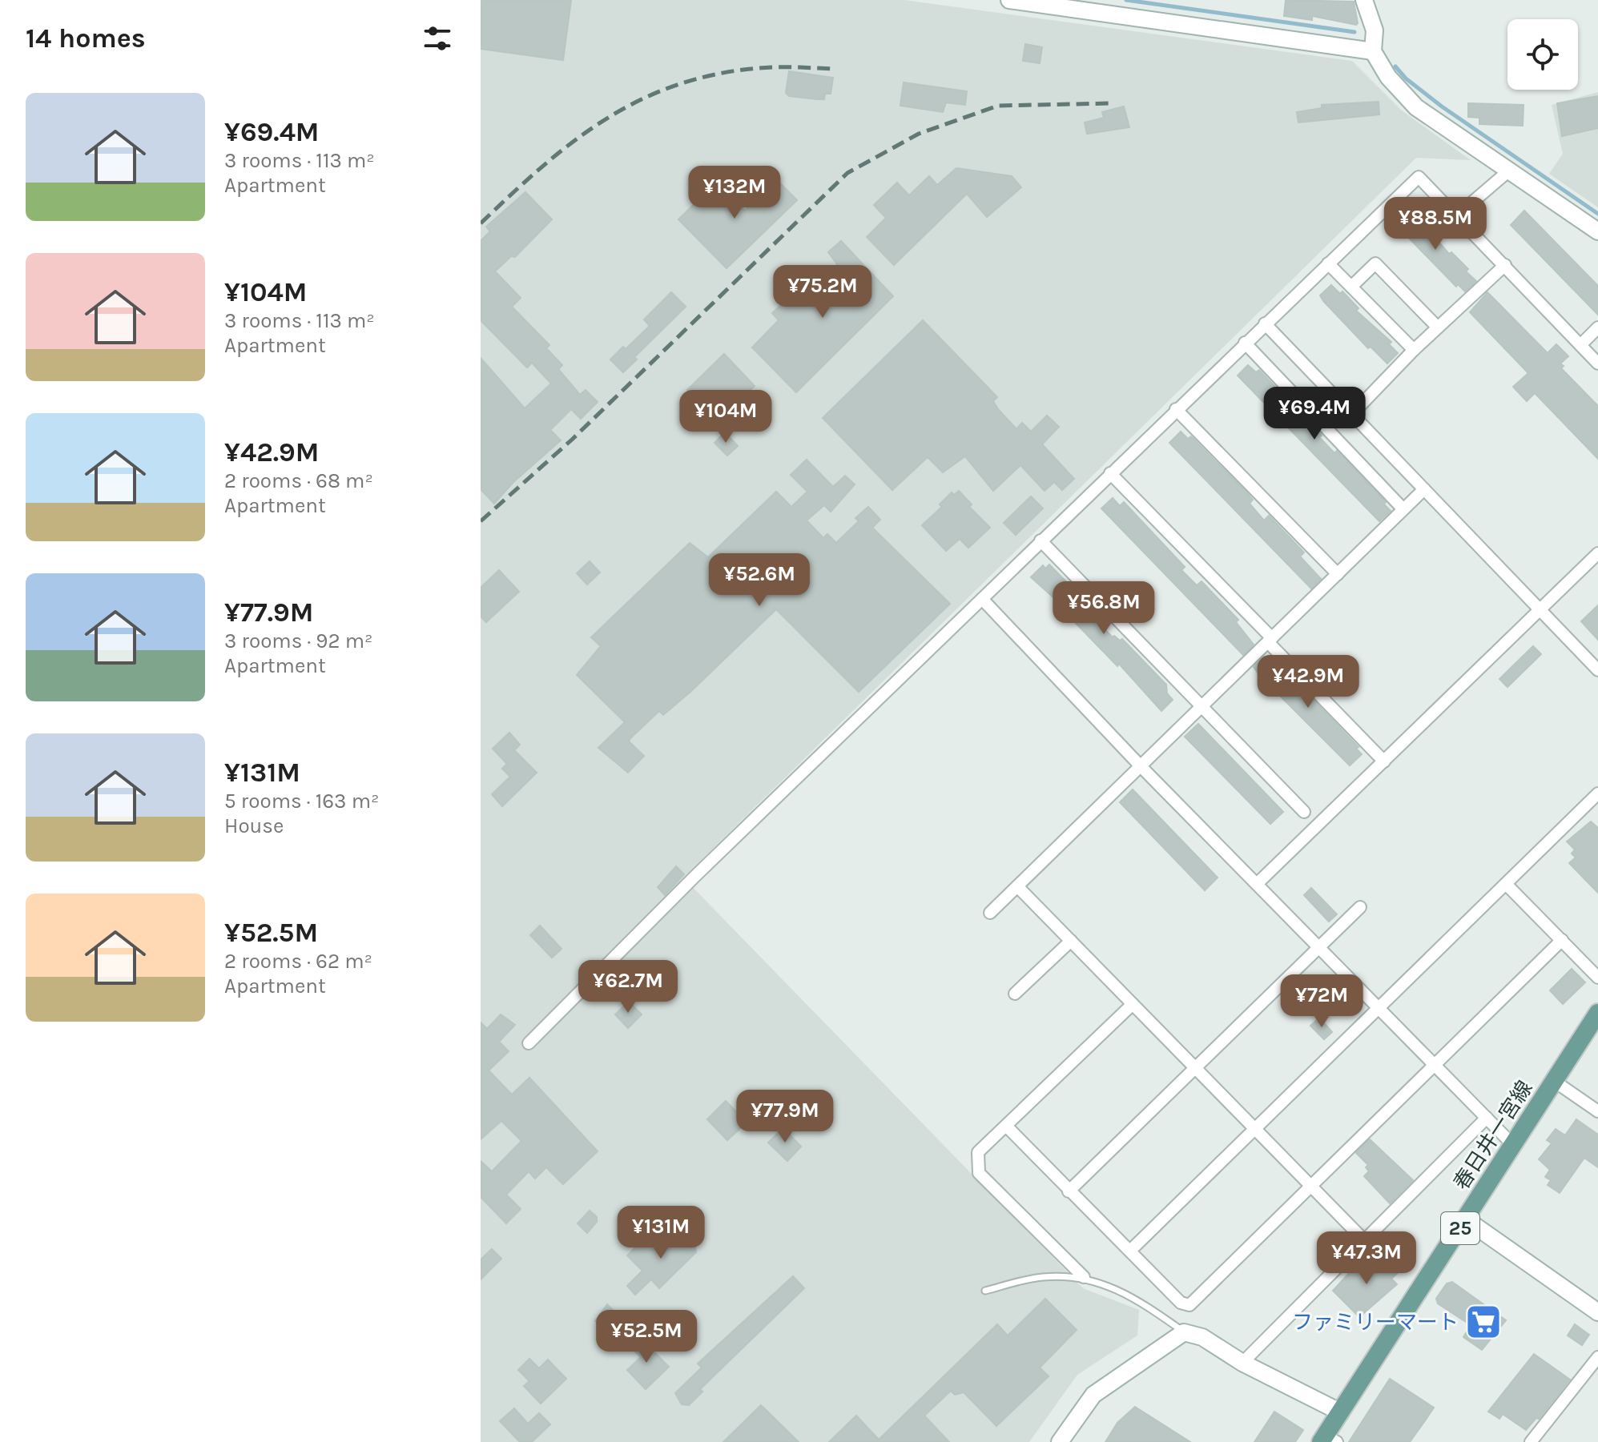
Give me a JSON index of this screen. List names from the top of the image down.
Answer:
{
  "streets": {
    "main road": ["春日井一宮線", "25"]
  },
  "places": {
    "supermarket": ["ファミリーマート"]
  },
  "page": {
    "heading": "14 homes",
    "list": [
      {
        "name": "¥69.4M",
        "note": "3 rooms · 113 m² · Apartment"
      },
      {
        "name": "¥104M",
        "note": "3 rooms · 113 m² · Apartment"
      },
      {
        "name": "¥42.9M",
        "note": "2 rooms · 68 m² · Apartment"
      },
      {
        "name": "¥77.9M",
        "note": "3 rooms · 92 m² · Apartment"
      },
      {
        "name": "¥131M",
        "note": "5 rooms · 163 m² · House"
      },
      {
        "name": "¥52.5M",
        "note": "2 rooms · 62 m² · Apartment"
      }
    ],
    "price": [
      "¥132M",
      "¥88.5M",
      "¥75.2M",
      "¥69.4M",
      "¥104M",
      "¥52.6M",
      "¥56.8M",
      "¥42.9M",
      "¥62.7M",
      "¥72M",
      "¥77.9M",
      "¥131M",
      "¥47.3M",
      "¥52.5M"
    ]
  }
}
